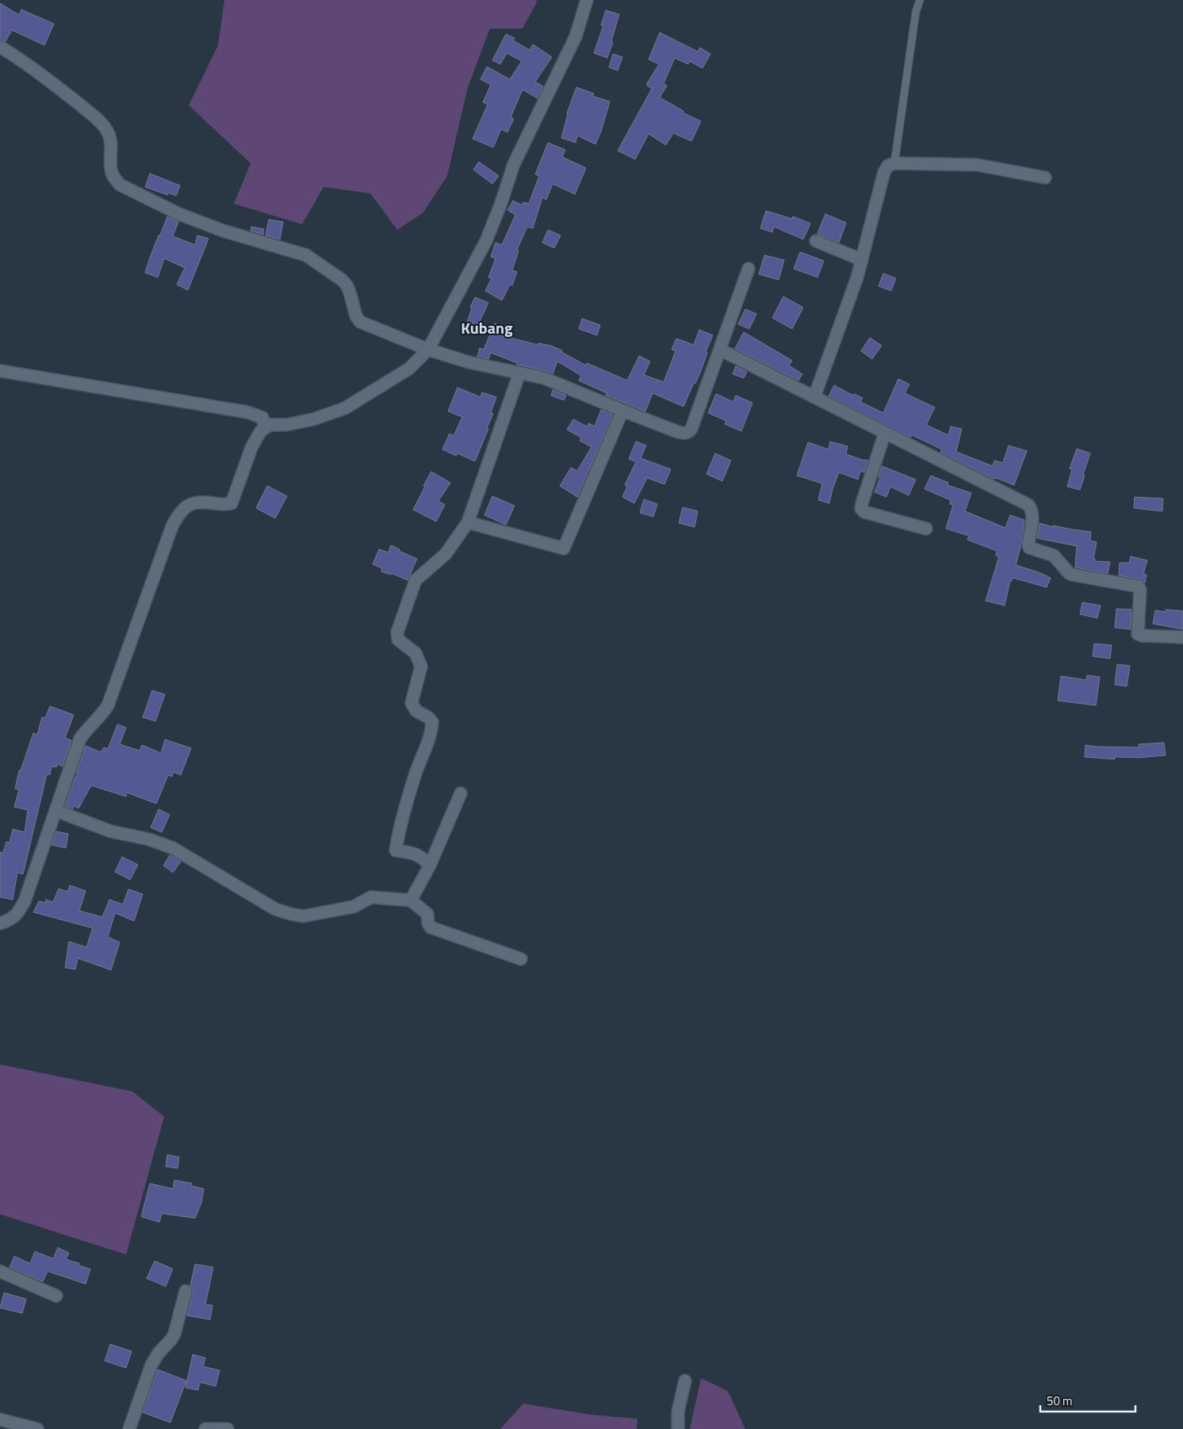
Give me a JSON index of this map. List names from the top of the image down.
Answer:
{
  "districts": ["Kubang"],
  "scale_bar": "50 m"
}
